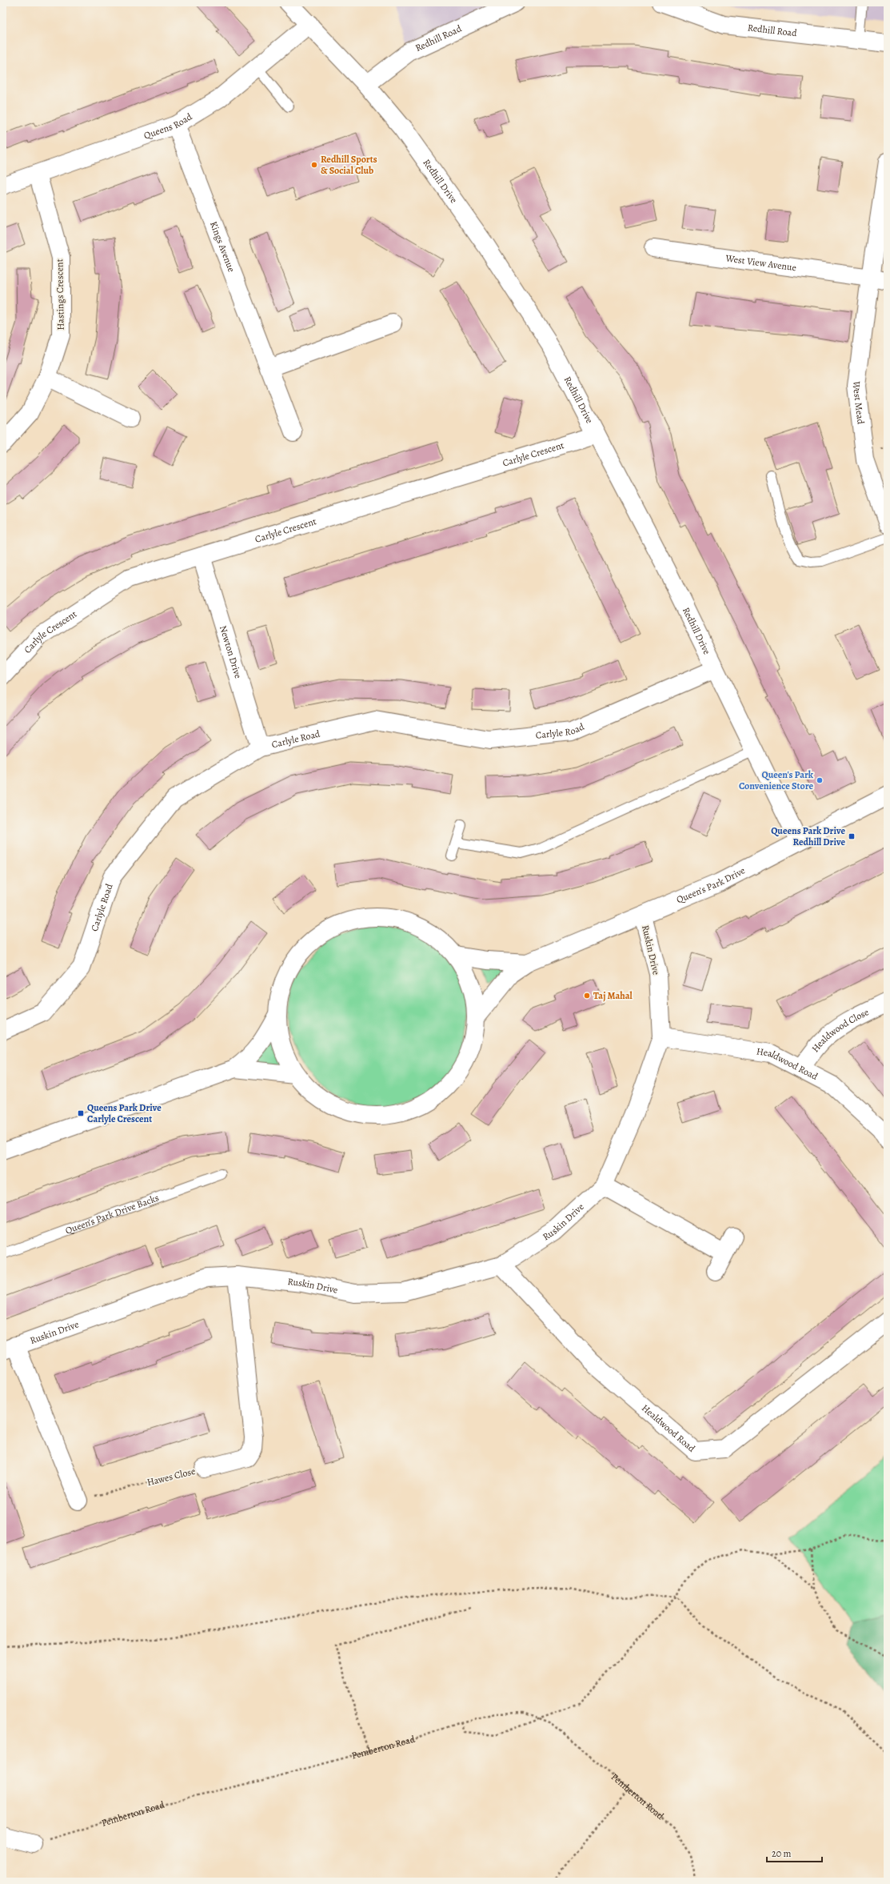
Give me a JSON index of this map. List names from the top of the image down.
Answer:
{
  "streets": {
    "street": [
      "Redhill Road",
      "Queens Road",
      "Redhill Drive",
      "Kings Avenue",
      "West View Avenue",
      "Hastings Crescent",
      "West Mead",
      "Carlyle Crescent",
      "Newton Drive",
      "Carlyle Road",
      "Queen's Park Drive",
      "Ruskin Drive",
      "Healdwood Close",
      "Healdwood Road",
      "Hawes Close"
    ],
    "lane": ["Queen's Park Drive Backs"],
    "path": ["Pemberton Road"]
  },
  "crossings": [
    ["Redhill Road", "Redhill Drive"],
    ["Queens Road", "Redhill Drive"],
    ["Queens Road", "Kings Avenue"],
    ["Queens Road", "Hastings Crescent"],
    ["Redhill Drive", "Carlyle Crescent"],
    ["Redhill Drive", "Carlyle Road"],
    ["Redhill Drive", "Queen's Park Drive"],
    ["West View Avenue", "West Mead"],
    ["Carlyle Crescent", "Newton Drive"],
    ["Newton Drive", "Carlyle Road"],
    ["Queen's Park Drive", "Ruskin Drive"],
    ["Ruskin Drive", "Healdwood Road"],
    ["Ruskin Drive", "Hawes Close"],
    ["Healdwood Close", "Healdwood Road"]
  ],
  "places": {
    "other": ["Redhill Sports & Social Club", "Queen's Park Convenience Store", "Taj Mahal"],
    "transit": ["Queens Park Drive Redhill Drive", "Queens Park Drive Carlyle Crescent"]
  },
  "scale_bar": "20 m"
}
